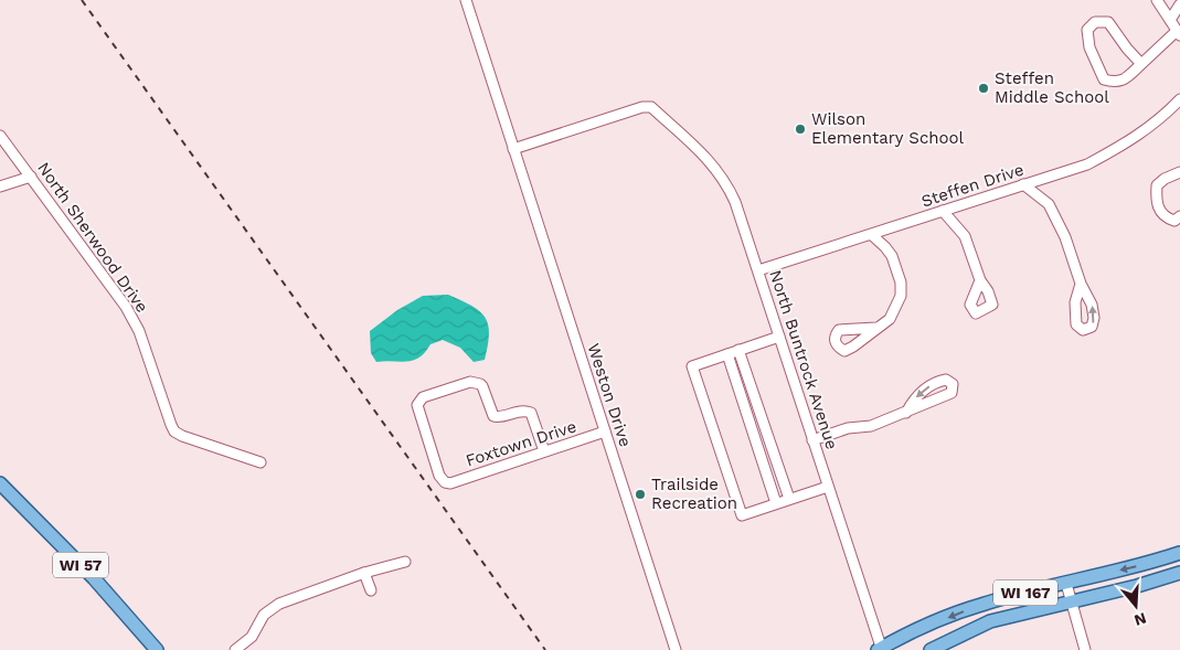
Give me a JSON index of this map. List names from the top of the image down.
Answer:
{
  "streets": {
    "main road": ["WI 57", "WI 167"],
    "street": [
      "Steffen Drive",
      "North Sherwood Drive",
      "North Buntrock Avenue",
      "Weston Drive",
      "Foxtown Drive"
    ]
  },
  "crossings": [
    ["Steffen Drive", "North Buntrock Avenue"],
    ["North Buntrock Avenue", "Weston Drive"],
    ["North Buntrock Avenue", "WI 167"],
    ["Weston Drive", "Foxtown Drive"]
  ],
  "places": ["Steffen Middle School", "Wilson Elementary School", "Trailside Recreation"],
  "north": "bottom"
}
